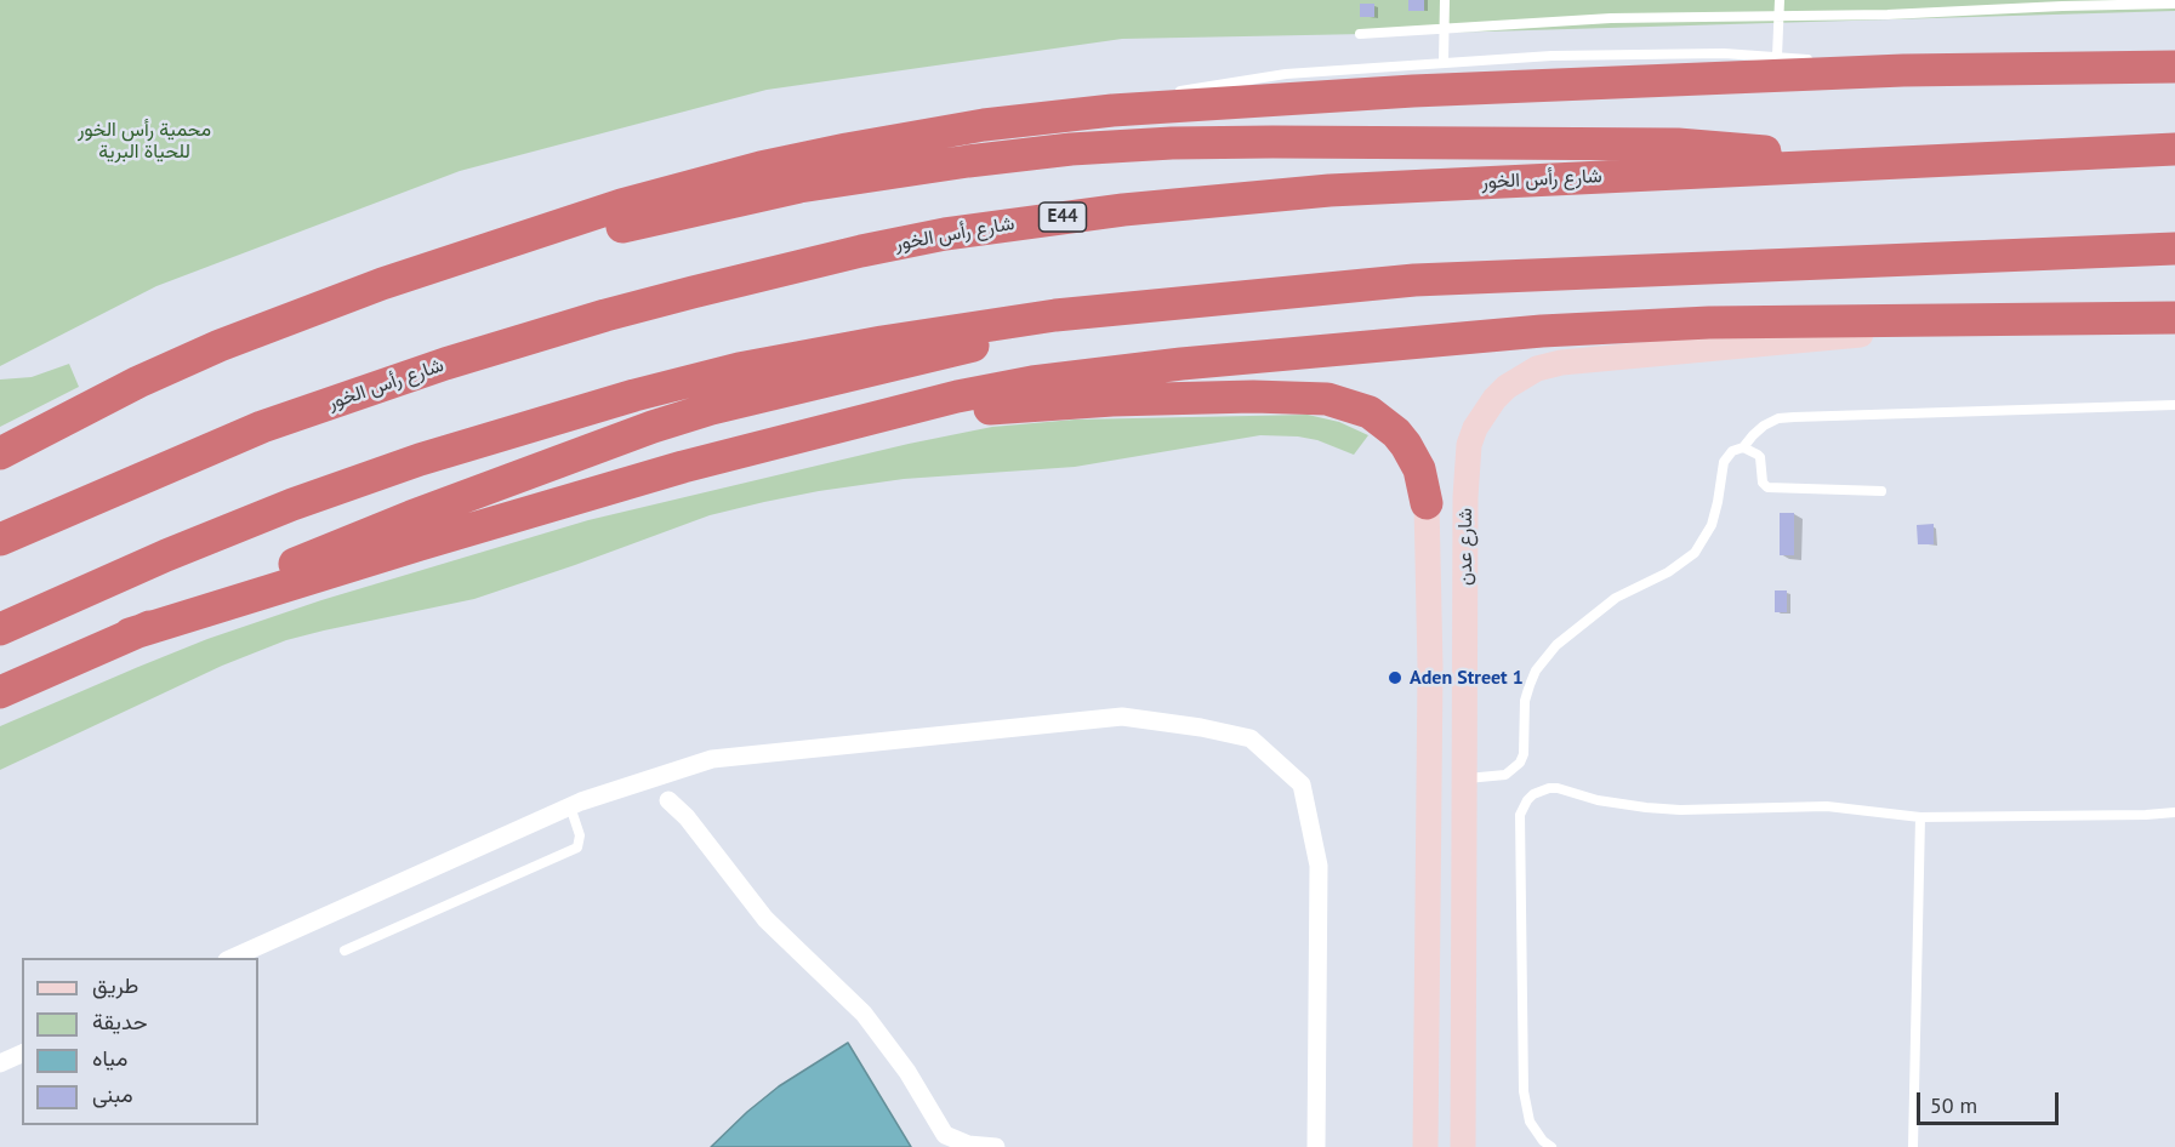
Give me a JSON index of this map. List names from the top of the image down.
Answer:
{
  "streets": {
    "highway": ["شارع رأس الخور", "E44"],
    "street": ["شارع عدن"]
  },
  "parks": ["محمية رأس الخور للحياة البرية"],
  "places": ["Aden Street 1"],
  "legend": [
    "طريق",
    "حديقة",
    "مياه",
    "مبنى"
  ],
  "scale_bar": "50 m"
}
